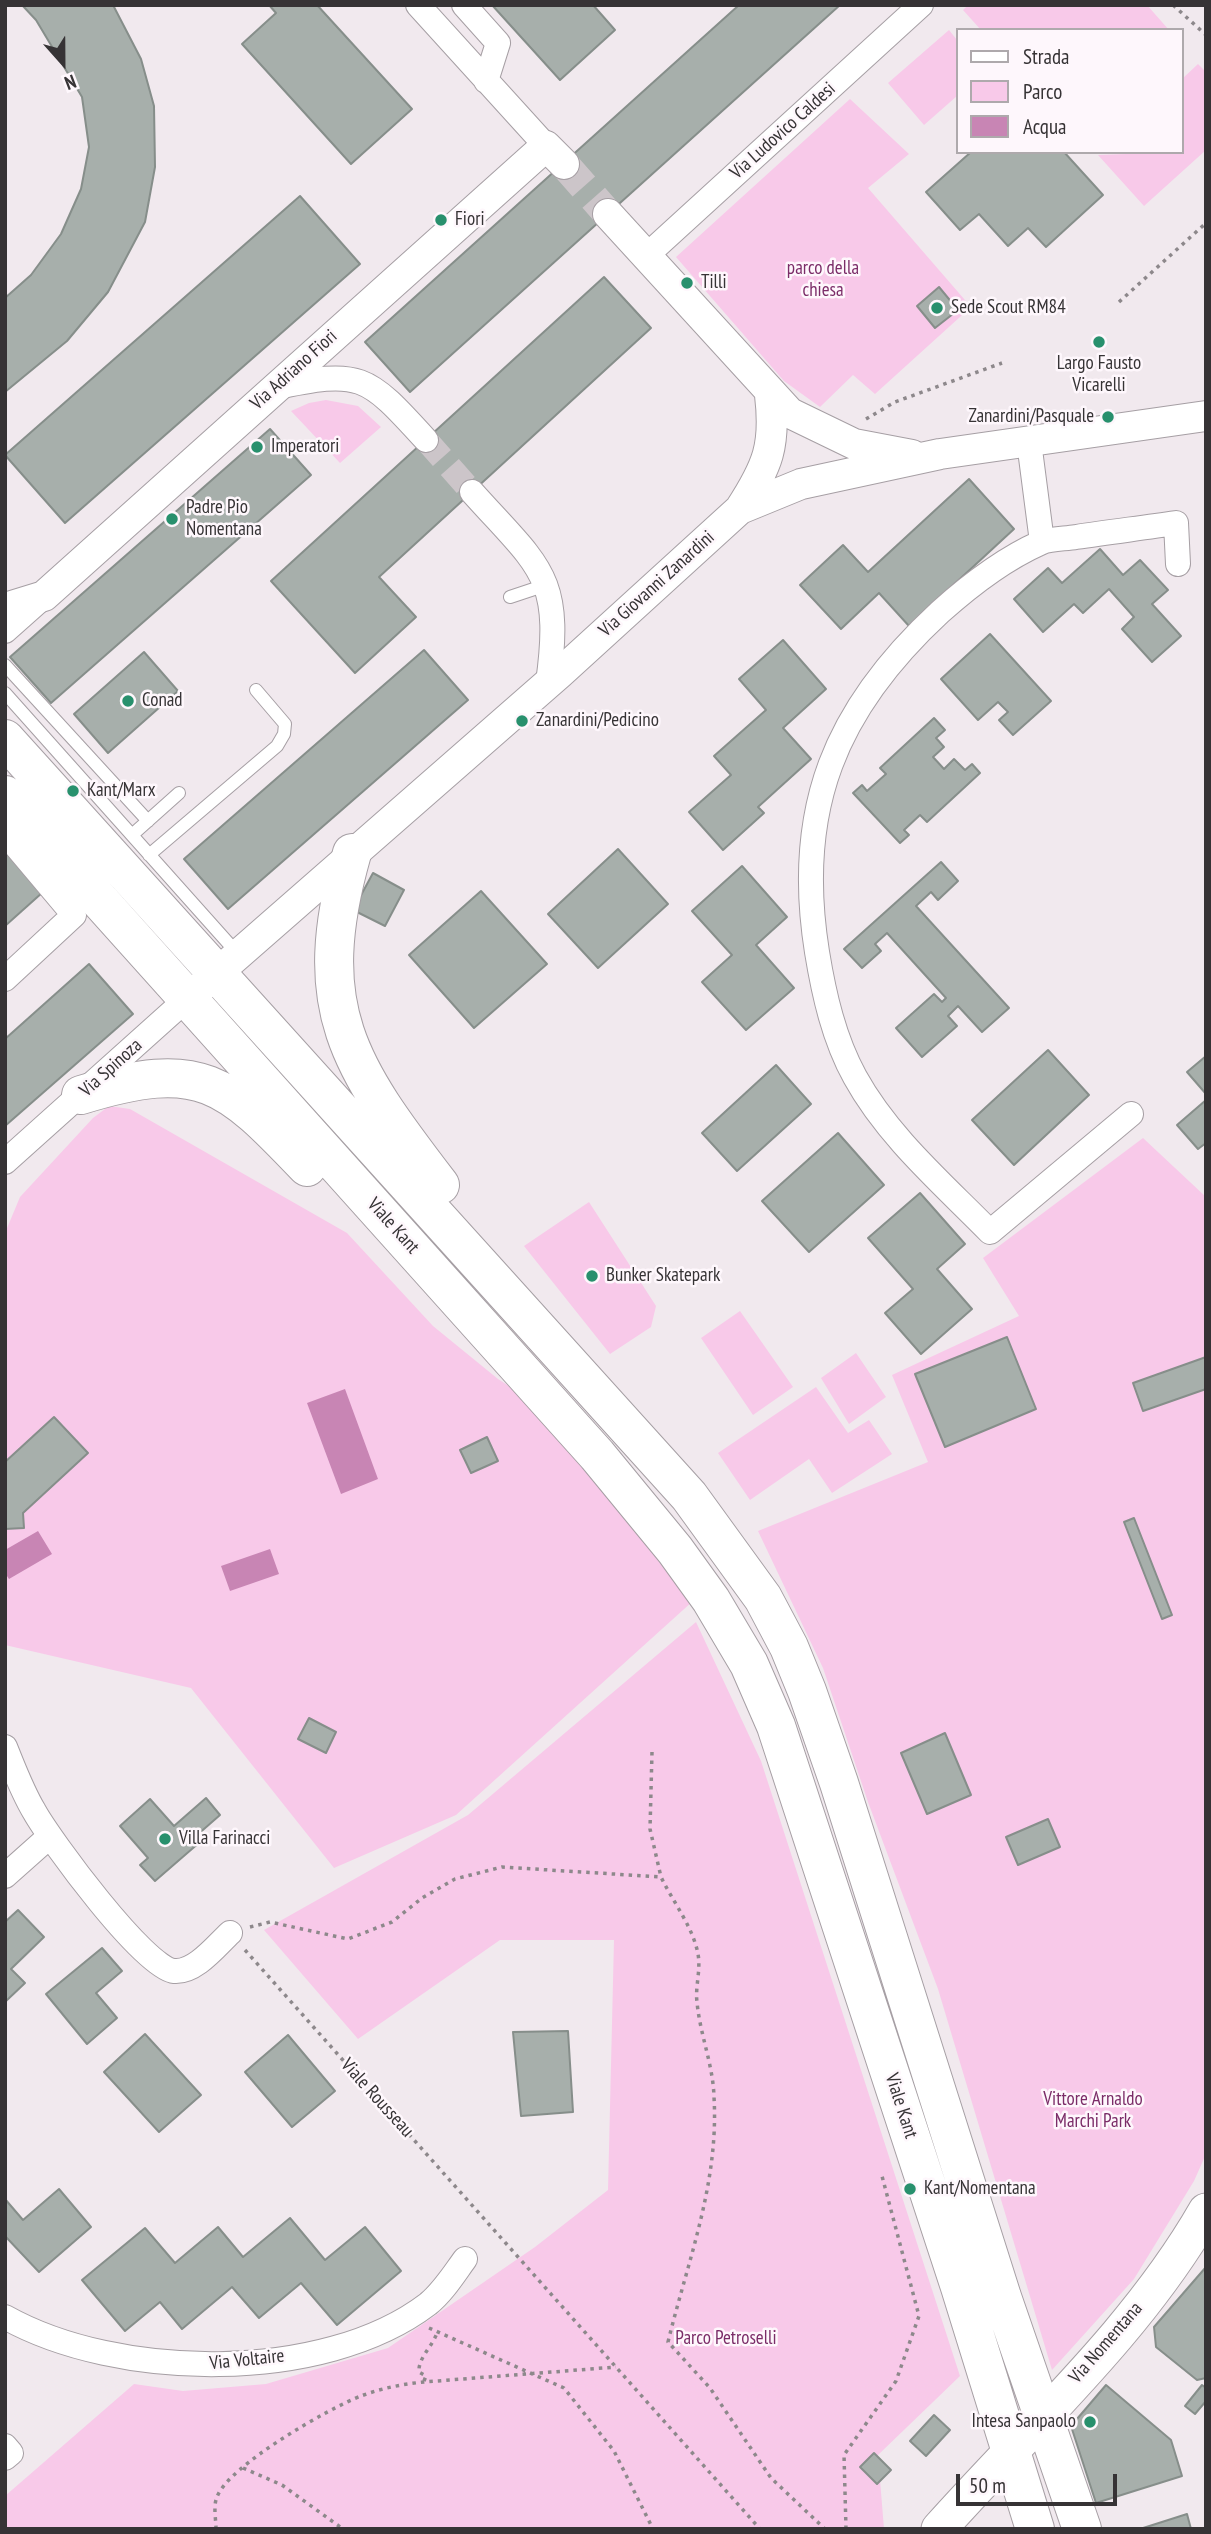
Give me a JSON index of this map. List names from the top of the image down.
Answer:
{
  "streets": {
    "main road": ["Viale Kant", "Via Nomentana"],
    "street": [
      "Via Ludovico Caldesi",
      "Via Adriano Fiori",
      "Via Giovanni Zanardini",
      "Via Spinoza",
      "Via Voltaire"
    ],
    "path": ["Viale Rousseau"]
  },
  "crossings": [
    ["Via Giovanni Zanardini", "Via Spinoza"],
    ["Via Giovanni Zanardini", "Viale Kant"],
    ["Via Spinoza", "Viale Kant"],
    ["Viale Kant", "Via Nomentana"]
  ],
  "parks": ["parco della chiesa", "Vittore Arnaldo Marchi Park", "Parco Petroselli"],
  "places": [
    "Fiori",
    "Tilli",
    "Sede Scout RM84",
    "Largo Fausto Vicarelli",
    "Zanardini/Pasquale",
    "Imperatori",
    "Padre Pio Nomentana",
    "Conad",
    "Zanardini/Pedicino",
    "Kant/Marx",
    "Bunker Skatepark",
    "Villa Farinacci",
    "Kant/Nomentana",
    "Intesa Sanpaolo"
  ],
  "legend": ["Strada", "Parco", "Acqua"],
  "scale_bar": "50 m",
  "north": "bottom"
}
